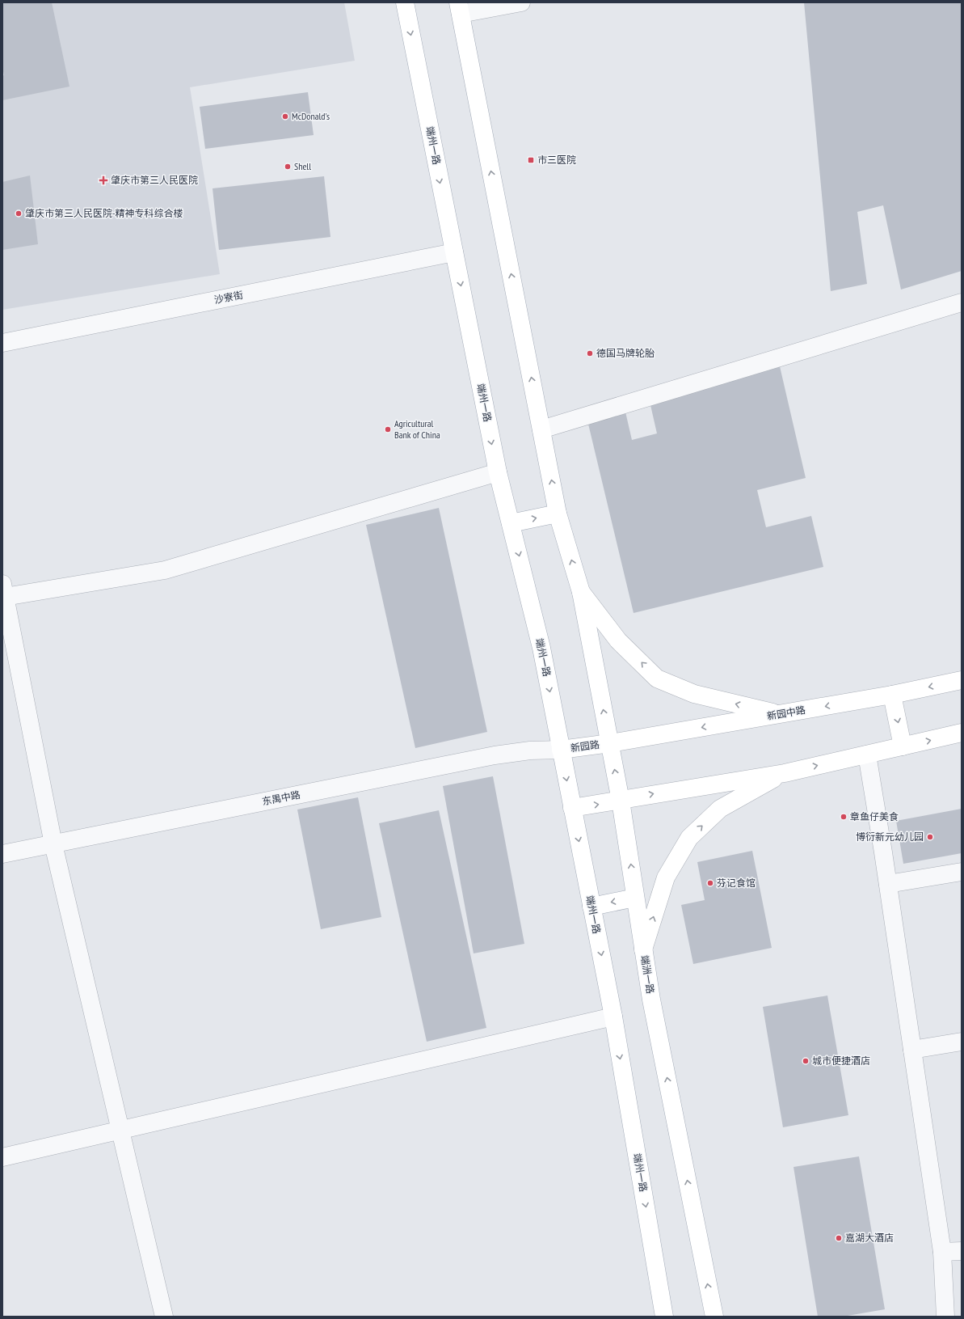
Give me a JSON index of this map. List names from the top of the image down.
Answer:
{
  "streets": {
    "main road": [
      "端州一路",
      "新园中路",
      "新园路",
      "端洲一路"
    ],
    "street": ["沙寮街", "东禺中路"]
  },
  "crossings": [
    ["端州一路", "沙寮街"],
    ["端州一路", "新园路"],
    ["端州一路", "东禺中路"],
    ["新园中路", "新园路"],
    ["新园路", "东禺中路"]
  ],
  "one_way": ["端洲一路"],
  "places": {
    "other": [
      "McDonald's",
      "Shell",
      "肇庆市第三人民医院-精神专科综合楼",
      "德国马牌轮胎",
      "Agricultural Bank of China",
      "章鱼仔美食",
      "博衍新元幼儿园",
      "芬记食馆",
      "城市便捷酒店",
      "嘉湖大酒店"
    ],
    "transit": ["市三医院"],
    "health": ["肇庆市第三人民医院"]
  }
}
